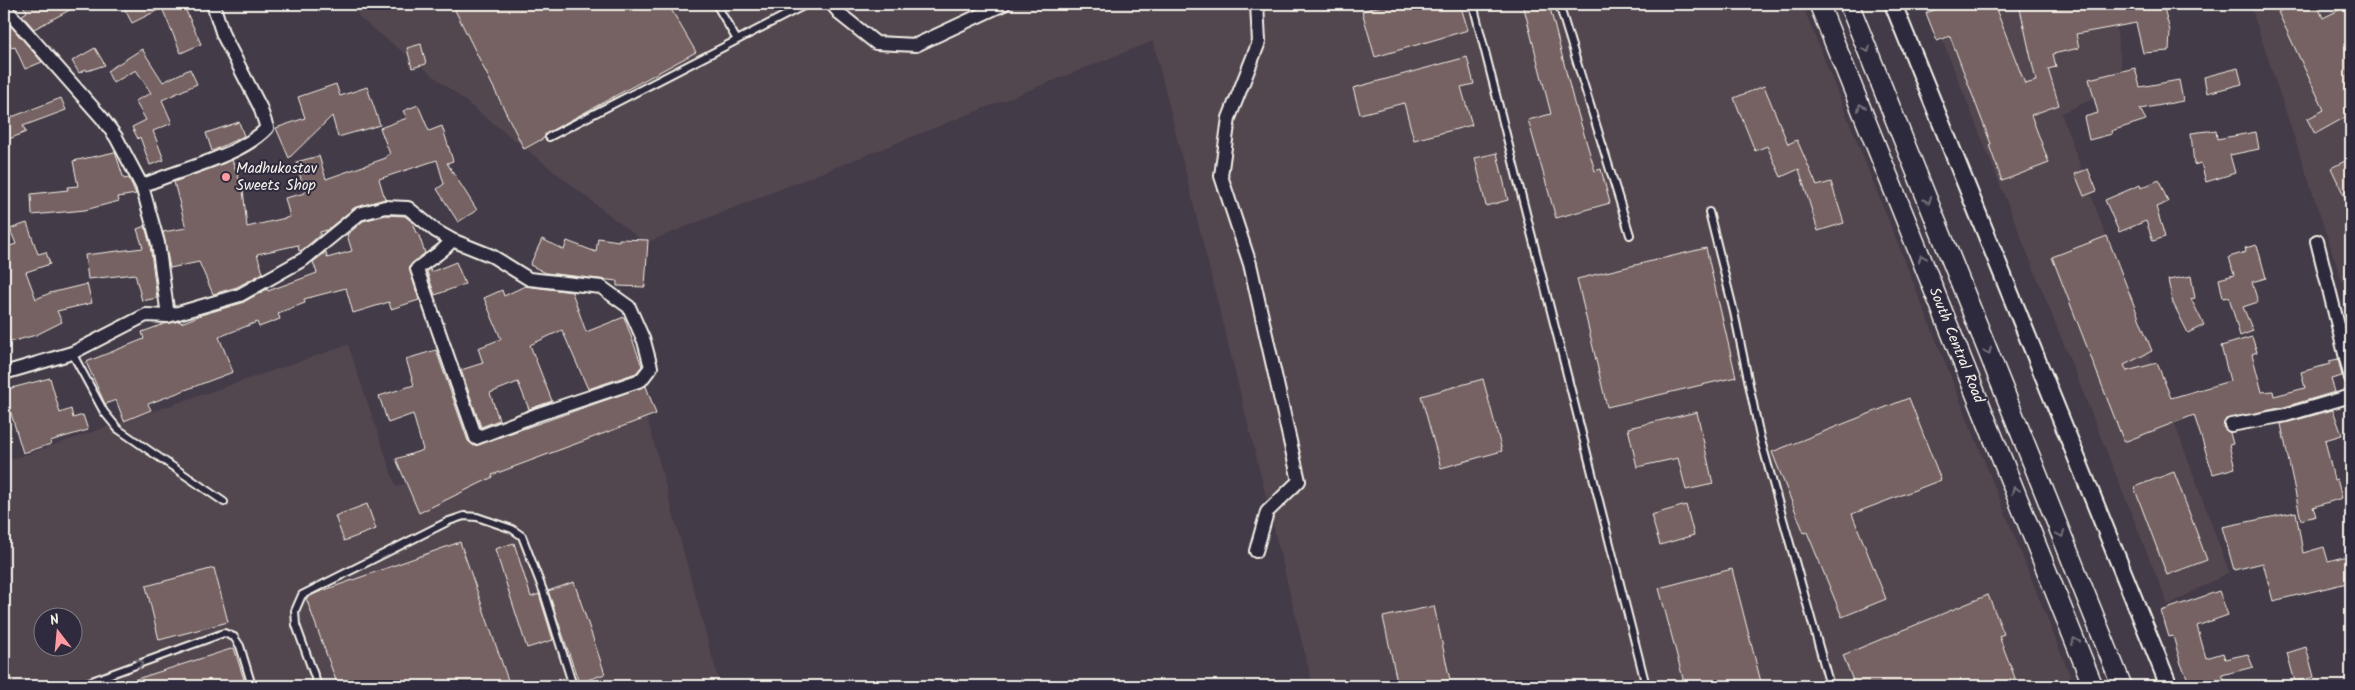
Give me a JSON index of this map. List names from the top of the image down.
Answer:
{
  "streets": {
    "main road": ["South Central Road"]
  },
  "places": ["Madhukostav Sweets Shop"],
  "north": "top"
}
